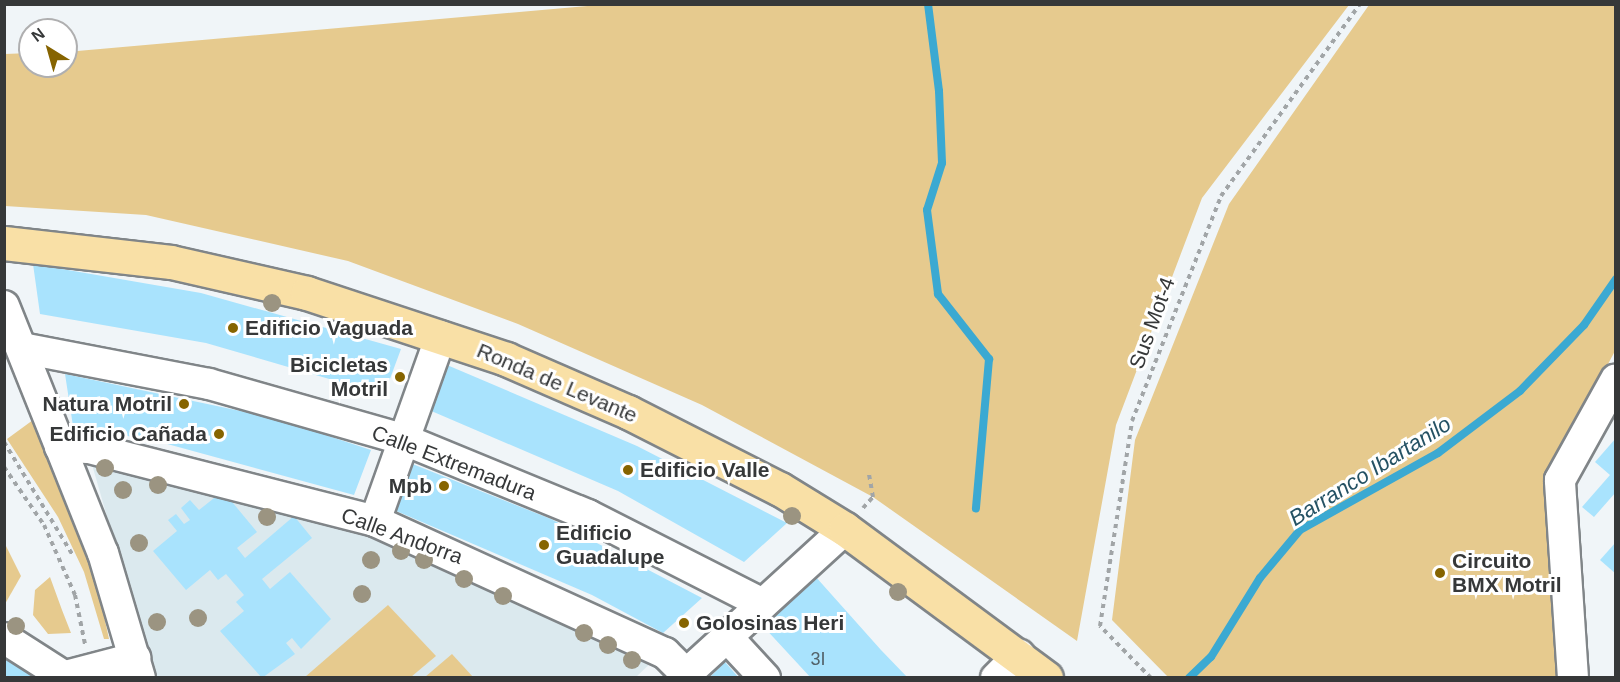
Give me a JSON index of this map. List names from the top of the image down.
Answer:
{
  "streets": {
    "main road": ["Ronda de Levante"],
    "street": ["Calle Extremadura", "Calle Andorra"],
    "path": ["Sus Mot-4"]
  },
  "water": ["Barranco Ibartanilo"],
  "places": [
    "Edificio Vaguada",
    "Bicicletas Motril",
    "Natura Motril",
    "Edificio Cañada",
    "Edificio Valle",
    "Mpb",
    "Edificio Guadalupe",
    "Circuito BMX Motril",
    "Golosinas Heri"
  ],
  "house_numbers": ["3I"],
  "north": "top left"
}
